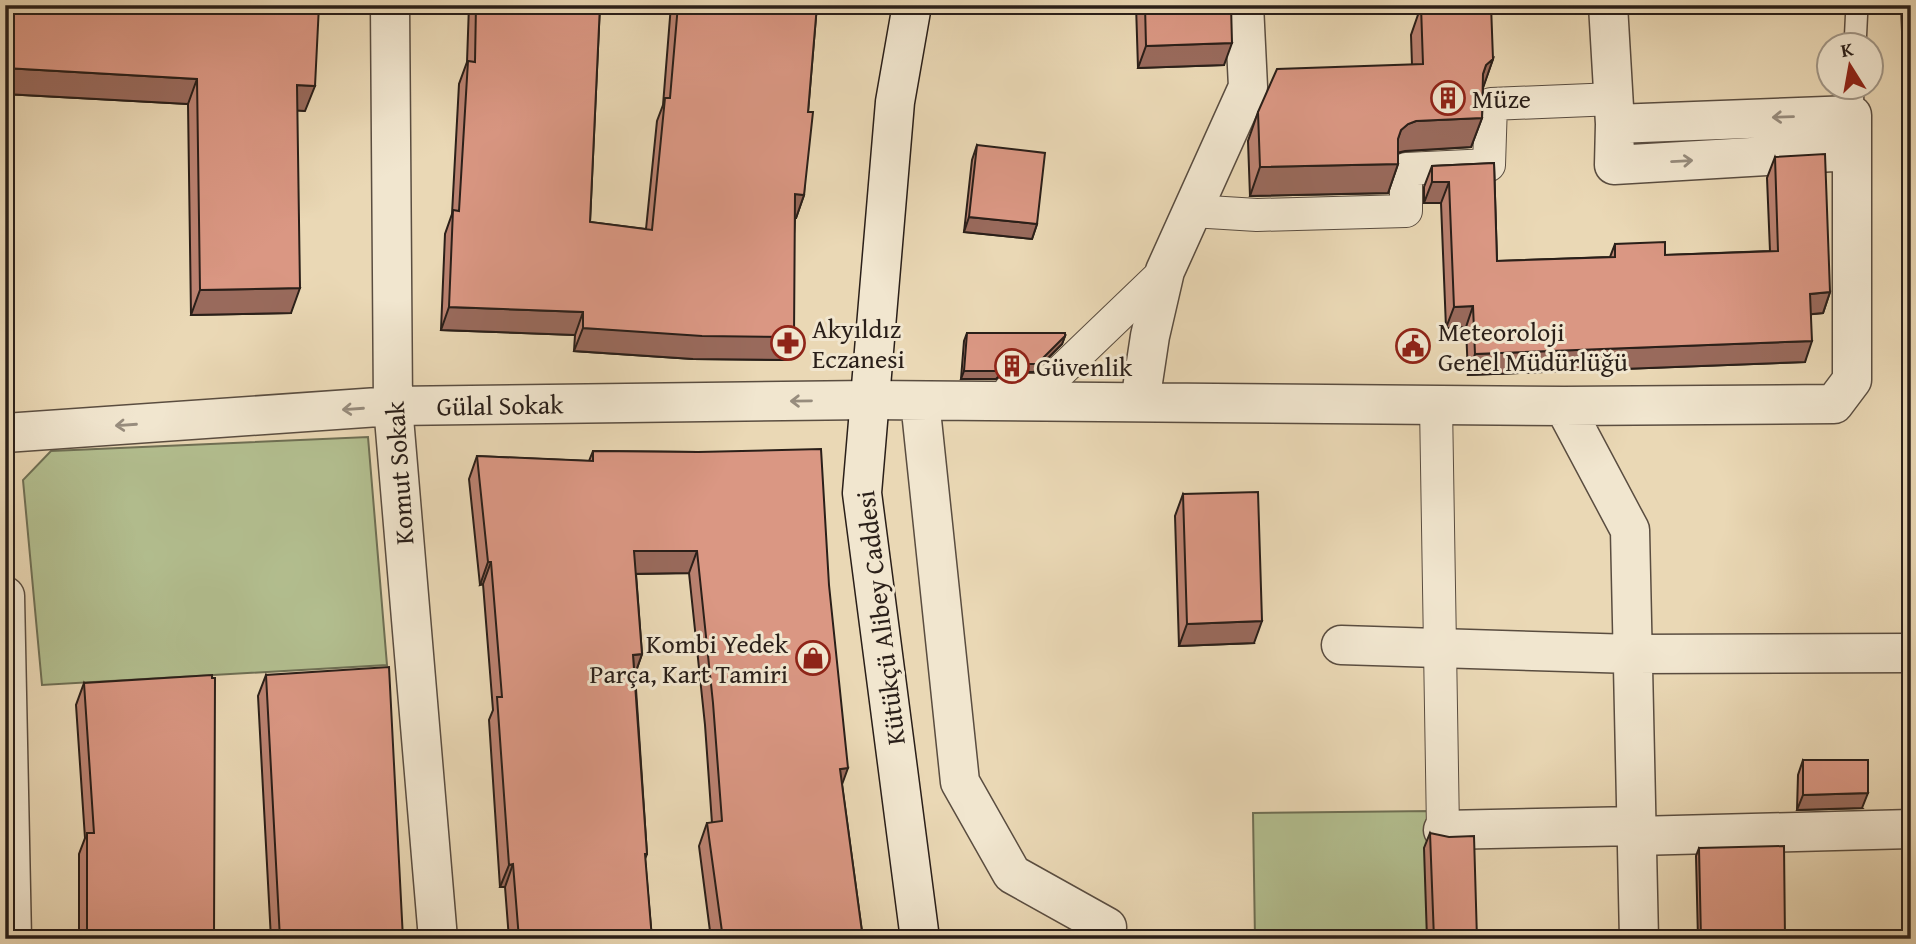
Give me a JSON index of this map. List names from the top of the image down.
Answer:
{
  "streets": {
    "street": ["Gülal Sokak", "Komut Sokak", "Kütükçü Alibey Caddesi"]
  },
  "crossings": [
    ["Gülal Sokak", "Komut Sokak"],
    ["Gülal Sokak", "Kütükçü Alibey Caddesi"]
  ],
  "one_way": ["Gülal Sokak"],
  "places": {
    "building": ["Müze", "Güvenlik"],
    "pharmacy": ["Akyıldız Eczanesi"],
    "public building": ["Meteoroloji Genel Müdürlüğü"],
    "shop": ["Kombi Yedek Parça, Kart Tamiri"]
  },
  "north": "top"
}
